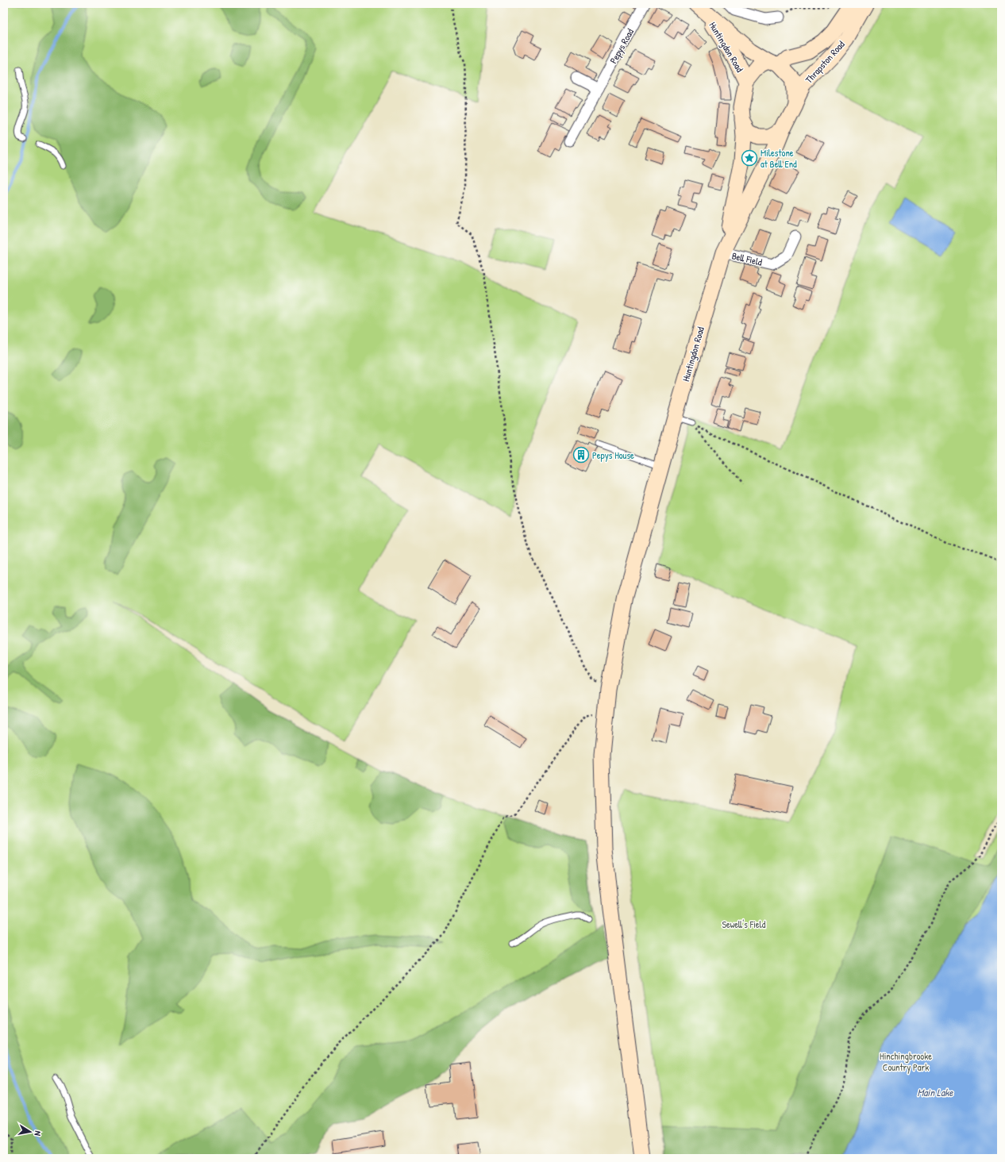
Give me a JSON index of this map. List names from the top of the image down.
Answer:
{
  "streets": {
    "main road": ["Huntingdon Road", "Thrapston Road"],
    "street": ["Pepys Road", "Bell Field"]
  },
  "crossings": [
    ["Huntingdon Road", "Thrapston Road"],
    ["Huntingdon Road", "Bell Field"],
    ["Thrapston Road", "Bell Field"]
  ],
  "water": ["Main Lake"],
  "parks": ["Sewell's Field", "Hinchingbrooke Country Park"],
  "places": {
    "place": ["Milestone at Bell End"],
    "building": ["Pepys House"]
  },
  "north": "right"
}
